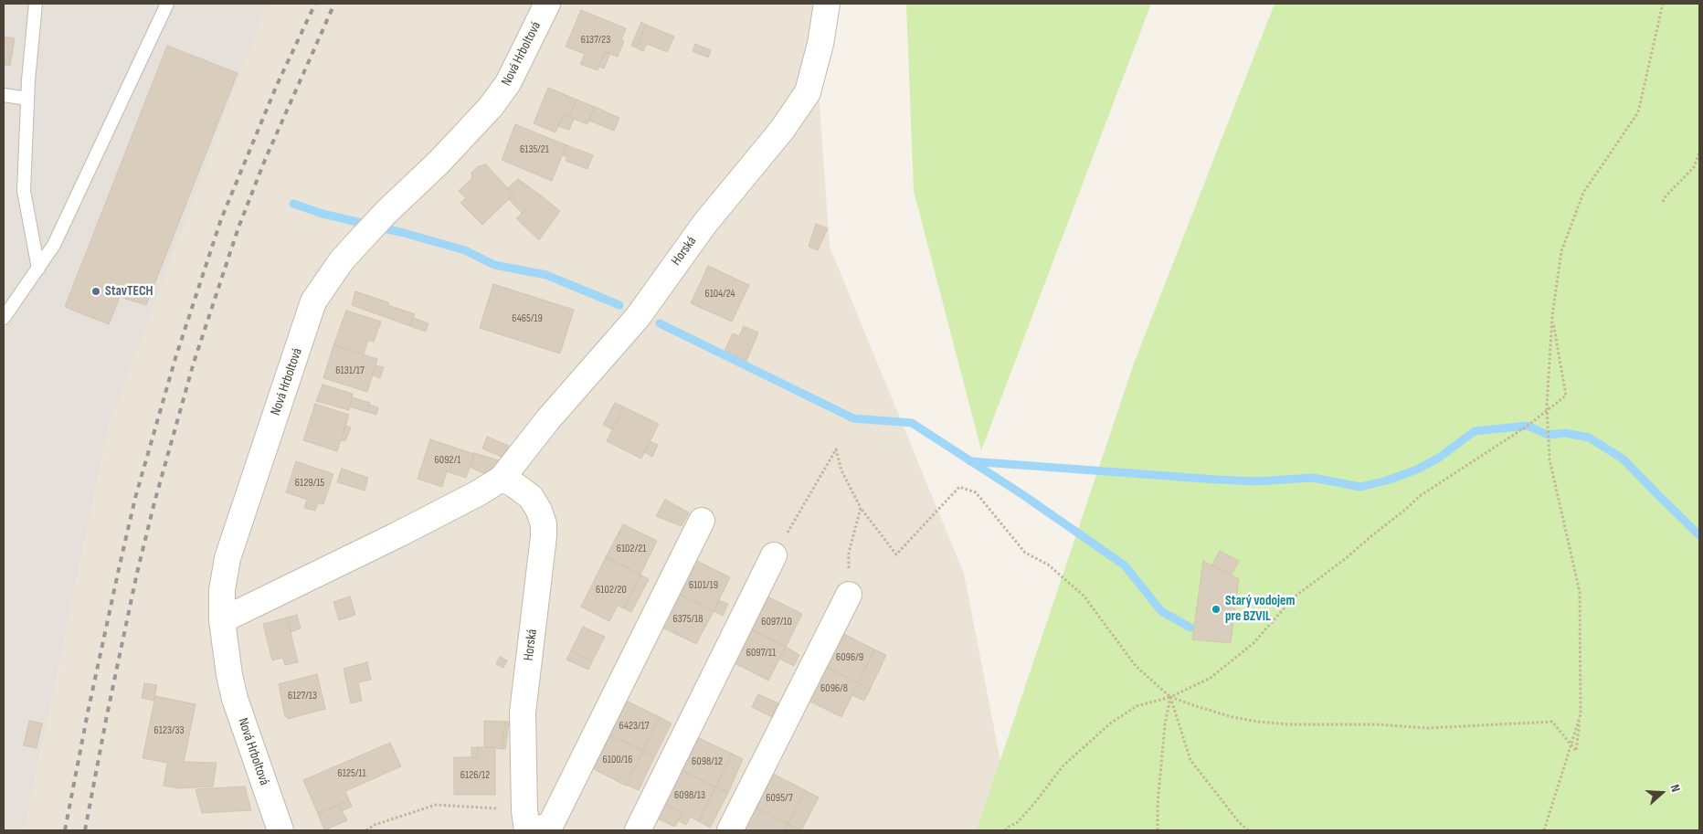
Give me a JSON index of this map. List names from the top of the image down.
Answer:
{
  "streets": {
    "street": ["Nová Hrboltová", "Horská"]
  },
  "crossings": [
    ["Nová Hrboltová", "Horská"]
  ],
  "places": ["StavTECH", "Starý vodojem pre BZVIL"],
  "house_numbers": [
    "6137/23",
    "6135/21",
    "6104/24",
    "6465/19",
    "6131/17",
    "6092/1",
    "6129/15",
    "6102/21",
    "6101/19",
    "6102/20",
    "6375/18",
    "6097/10",
    "6097/11",
    "6096/9",
    "6096/8",
    "6127/13",
    "6423/17",
    "6123/33",
    "6100/16",
    "6098/12",
    "6125/11",
    "6126/12",
    "6098/13",
    "6095/7"
  ],
  "north": "right"
}
